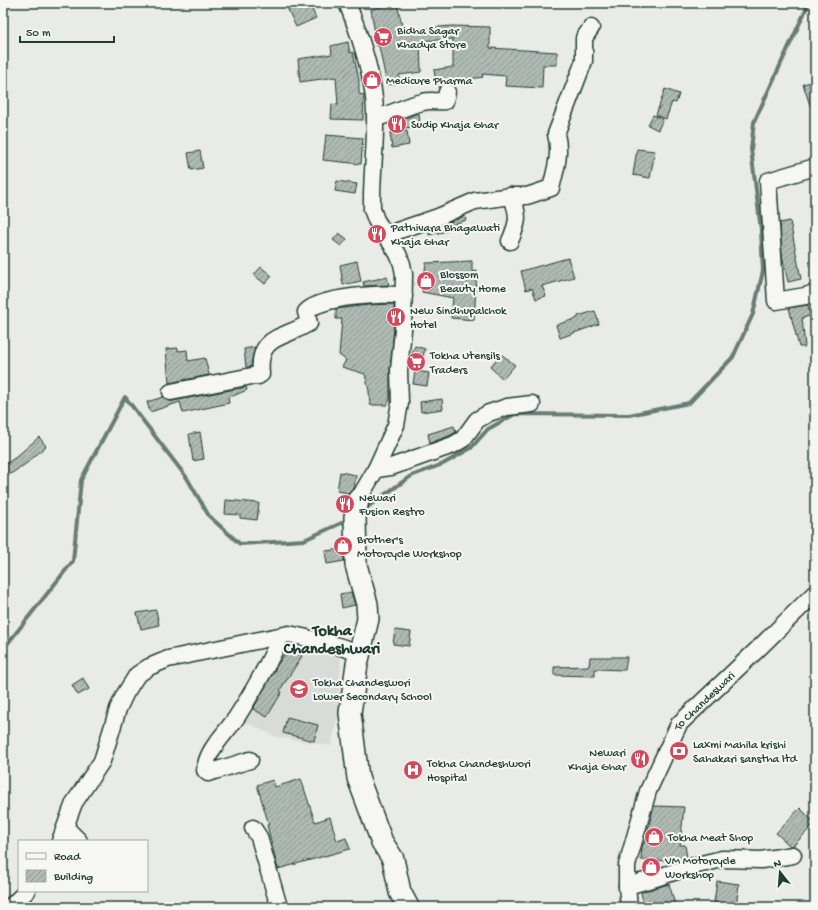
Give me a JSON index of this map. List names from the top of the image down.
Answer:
{
  "streets": {
    "street": ["To Chandeswari"]
  },
  "districts": ["Tokha Chandeshwari"],
  "places": {
    "supermarket": ["Bidha Sagar Khadya Store", "Tokha Utensils Traders"],
    "shop": [
      "Medicure Pharma",
      "Blossom Beauty Home",
      "Brother's Motorcycle Workshop",
      "Tokha Meat Shop",
      "VM Motorcycle Workshop"
    ],
    "restaurant": [
      "Sudip Khaja Ghar",
      "Pathivara Bhagawati Khaja Ghar",
      "New Sindhupalchok Hotel",
      "Newari Fusion Restro",
      "Newari Khaja Ghar"
    ],
    "school or university": ["Tokha Chandeswori Lower Secondary School"],
    "bank": ["Laxmi Mahila krishi Sahakari sanstha ltd"],
    "hospital": ["Tokha Chandeshwori Hospital"]
  },
  "legend": ["Road", "Building"],
  "scale_bar": "50 m",
  "north": "top"
}
